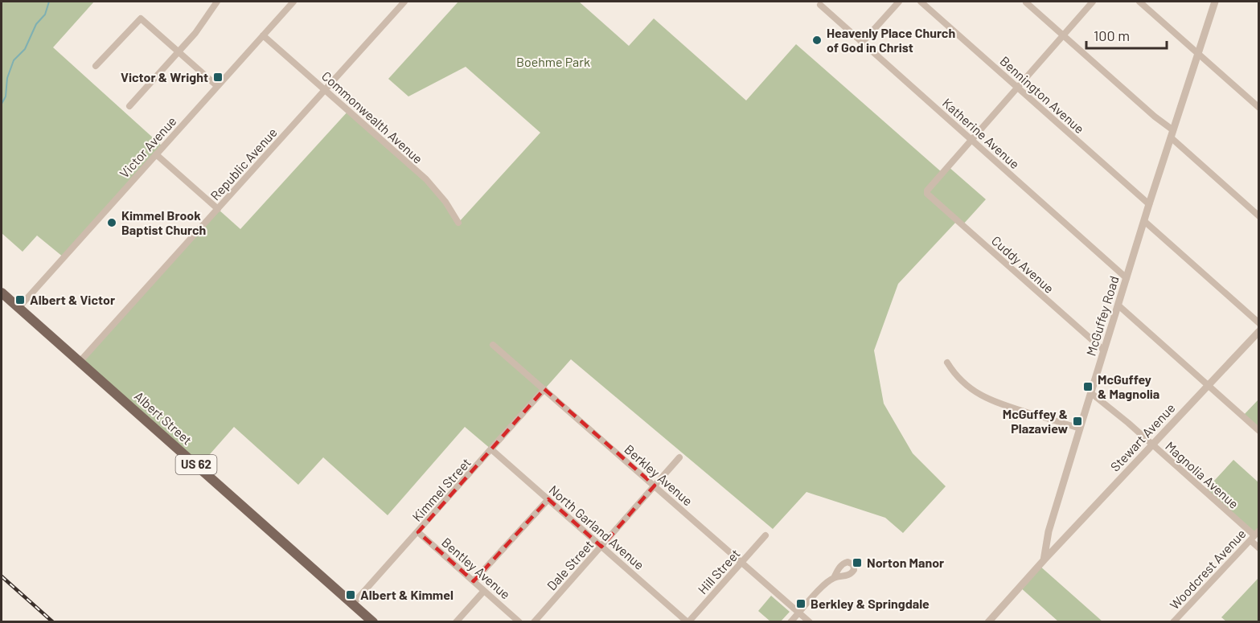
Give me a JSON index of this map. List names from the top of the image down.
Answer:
{
  "streets": {
    "main road": ["Albert Street", "US 62"],
    "street": [
      "Bennington Avenue",
      "Commonwealth Avenue",
      "Katherine Avenue",
      "Victor Avenue",
      "Republic Avenue",
      "Cuddy Avenue",
      "McGuffey Road",
      "Stewart Avenue",
      "Berkley Avenue",
      "Magnolia Avenue",
      "Kimmel Street",
      "North Garland Avenue",
      "Dale Street",
      "Bentley Avenue",
      "Woodcrest Avenue",
      "Hill Street"
    ]
  },
  "crossings": [
    ["Bennington Avenue", "McGuffey Road"],
    ["Commonwealth Avenue", "Victor Avenue"],
    ["Commonwealth Avenue", "Republic Avenue"],
    ["Katherine Avenue", "Cuddy Avenue"],
    ["Katherine Avenue", "McGuffey Road"],
    ["Victor Avenue", "Albert Street"],
    ["Republic Avenue", "Albert Street"],
    ["Cuddy Avenue", "McGuffey Road"],
    ["McGuffey Road", "Stewart Avenue"],
    ["McGuffey Road", "Magnolia Avenue"],
    ["Albert Street", "Kimmel Street"],
    ["Stewart Avenue", "Magnolia Avenue"],
    ["Berkley Avenue", "Kimmel Street"],
    ["Berkley Avenue", "Dale Street"],
    ["Berkley Avenue", "Hill Street"],
    ["Magnolia Avenue", "Woodcrest Avenue"],
    ["Kimmel Street", "North Garland Avenue"],
    ["Kimmel Street", "Bentley Avenue"],
    ["North Garland Avenue", "Dale Street"],
    ["North Garland Avenue", "Hill Street"]
  ],
  "parks": ["Boehme Park"],
  "places": {
    "other": ["Heavenly Place Church of God in Christ", "Kimmel Brook Baptist Church"],
    "transit": [
      "Victor & Wright",
      "Albert & Victor",
      "McGuffey & Magnolia",
      "McGuffey & Plazaview",
      "Norton Manor",
      "Albert & Kimmel",
      "Berkley & Springdale"
    ]
  },
  "scale_bar": "100 m"
}
